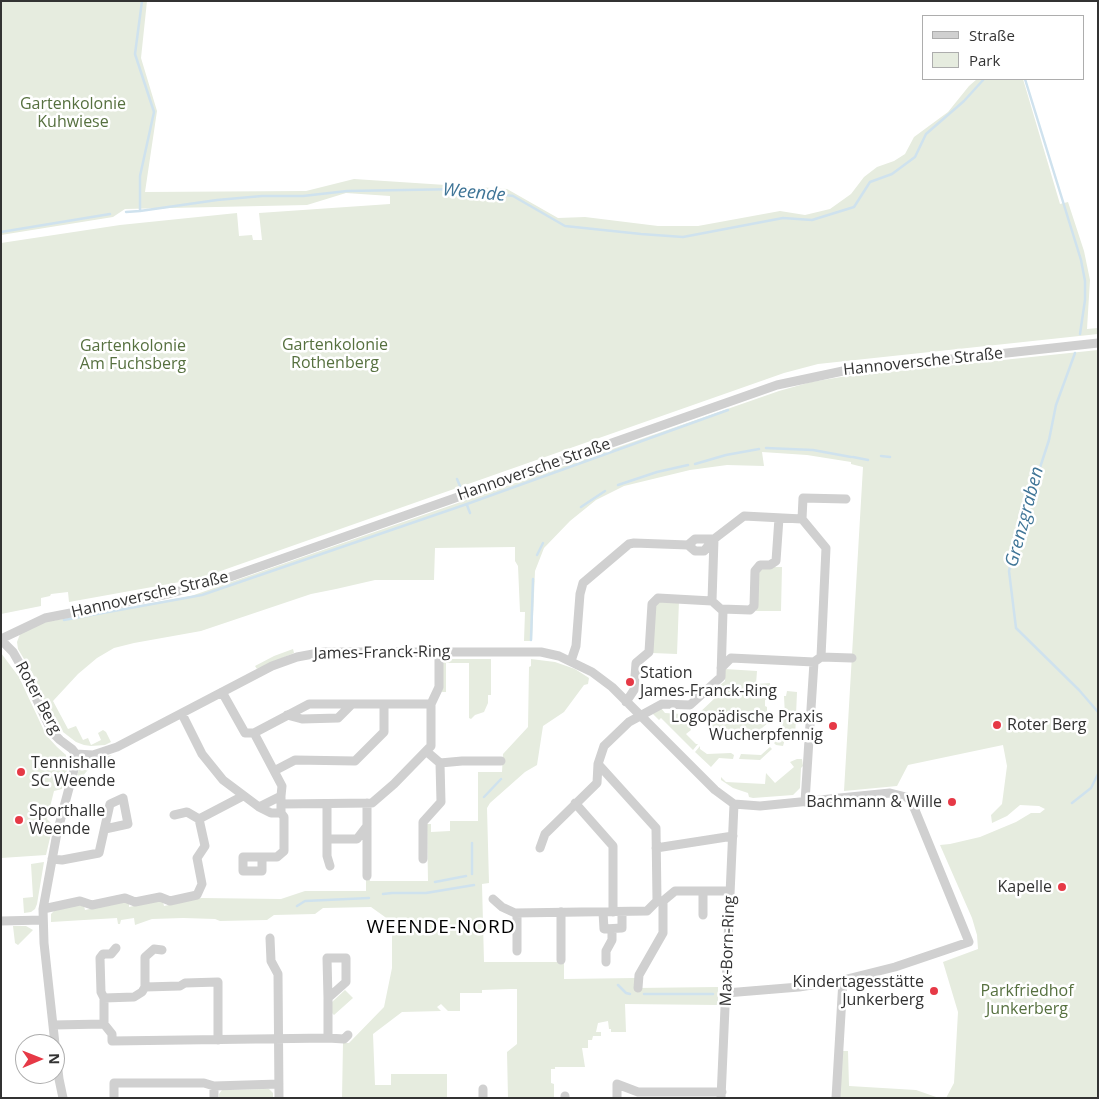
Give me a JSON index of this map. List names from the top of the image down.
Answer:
{
  "streets": {
    "street": [
      "Hannoversche Straße",
      "James-Franck-Ring",
      "Roter Berg",
      "Max-Born-Ring"
    ]
  },
  "crossings": [
    ["Hannoversche Straße", "Roter Berg"],
    ["James-Franck-Ring", "Roter Berg"],
    ["James-Franck-Ring", "Max-Born-Ring"]
  ],
  "districts": ["WEENDE-NORD"],
  "water": ["Weende", "Grenzgraben"],
  "parks": [
    "Gartenkolonie Kuhwiese",
    "Gartenkolonie Rothenberg",
    "Gartenkolonie Am Fuchsberg",
    "Parkfriedhof Junkerberg"
  ],
  "places": [
    "Station James-Franck-Ring",
    "Roter Berg",
    "Logopädische Praxis Wucherpfennig",
    "Tennishalle SC Weende",
    "Bachmann & Wille",
    "Sporthalle Weende",
    "Kapelle",
    "Kindertagesstätte Junkerberg"
  ],
  "legend": ["Straße", "Park"],
  "north": "right"
}
